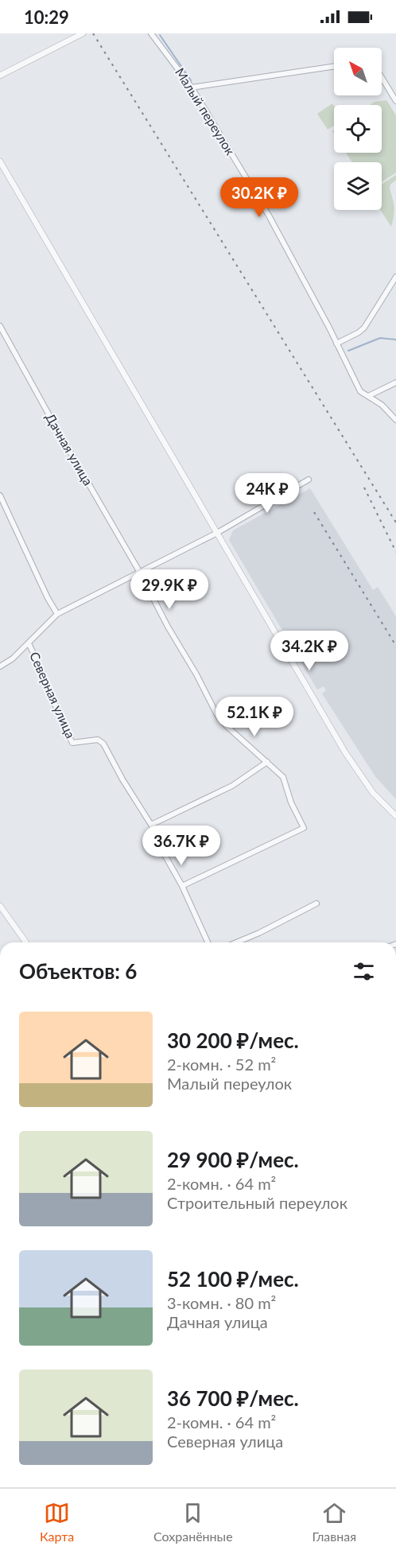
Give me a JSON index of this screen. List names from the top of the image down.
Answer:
{
  "streets": {
    "street": ["Малый переулок", "Дачная улица", "Северная улица"]
  },
  "north": "top left",
  "page": {
    "status": "10:29",
    "price": [
      "30.2K ₽",
      "24K ₽",
      "29.9K ₽",
      "34.2K ₽",
      "52.1K ₽",
      "36.7K ₽"
    ],
    "heading": "Объектов: 6",
    "list": [
      {
        "name": "30 200 ₽/мес.",
        "note": "2-комн. · 52 m² · Малый переулок"
      },
      {
        "name": "29 900 ₽/мес.",
        "note": "2-комн. · 64 m² · Строительный переулок"
      },
      {
        "name": "52 100 ₽/мес.",
        "note": "3-комн. · 80 m² · Дачная улица"
      },
      {
        "name": "36 700 ₽/мес.",
        "note": "2-комн. · 64 m² · Северная улица"
      }
    ],
    "tabs": ["Карта", "Сохранённые", "Главная"]
  }
}
